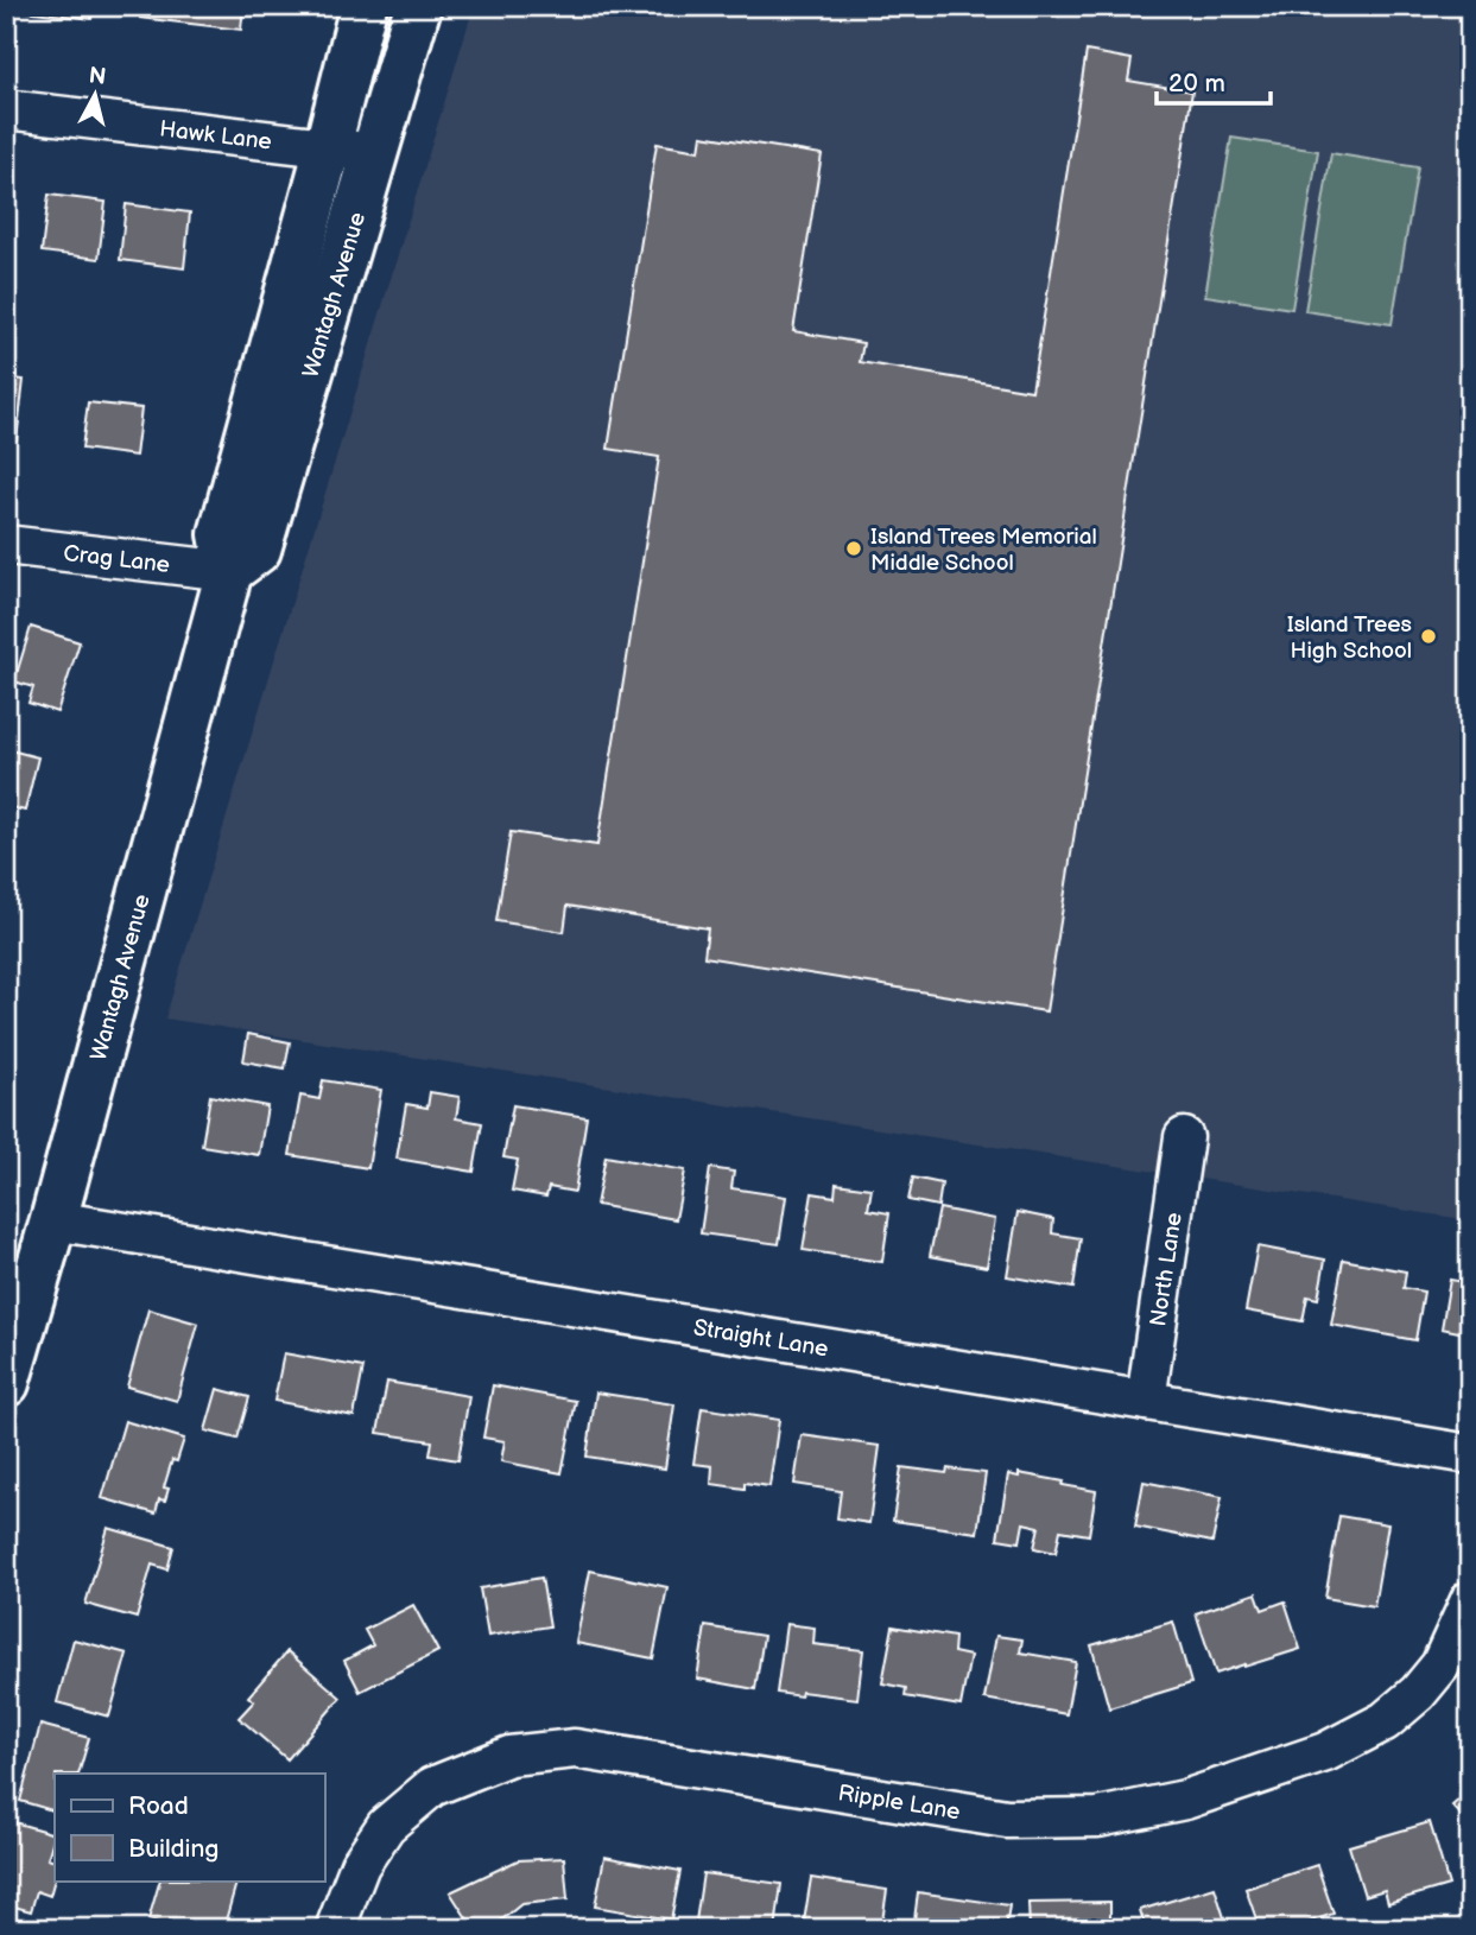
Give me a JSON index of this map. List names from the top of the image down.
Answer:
{
  "streets": {
    "main road": ["Wantagh Avenue"],
    "street": [
      "Hawk Lane",
      "Crag Lane",
      "North Lane",
      "Straight Lane",
      "Ripple Lane"
    ]
  },
  "crossings": [
    ["Hawk Lane", "Wantagh Avenue"],
    ["Wantagh Avenue", "Crag Lane"],
    ["Wantagh Avenue", "Straight Lane"],
    ["North Lane", "Straight Lane"]
  ],
  "places": ["Island Trees Memorial Middle School", "Island Trees High School"],
  "legend": ["Road", "Building"],
  "scale_bar": "20 m",
  "north": "top"
}
